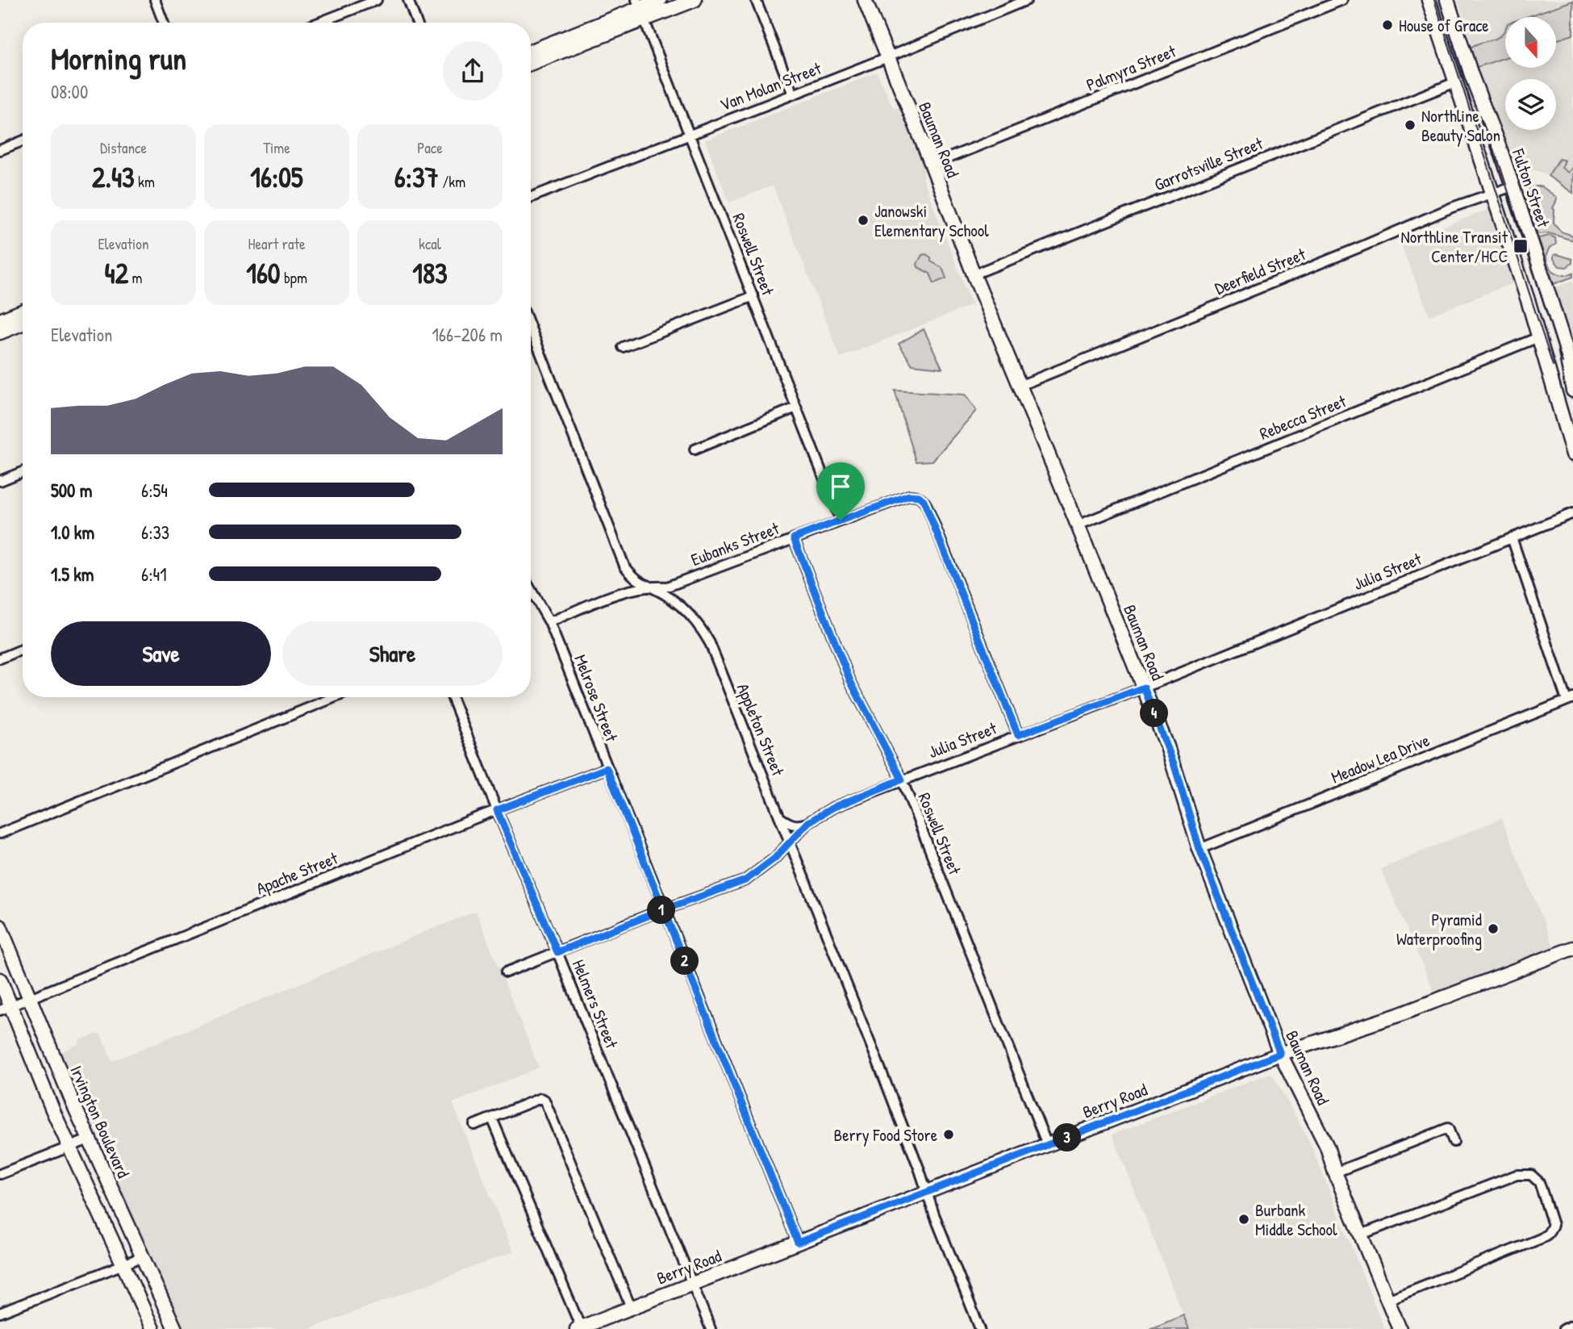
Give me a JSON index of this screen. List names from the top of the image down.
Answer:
{
  "streets": {
    "street": [
      "Palmyra Street",
      "Van Molan Street",
      "Bauman Road",
      "Garrotsville Street",
      "Fulton Street",
      "Roswell Street",
      "Deerfield Street",
      "Rebecca Street",
      "Eubanks Street",
      "Julia Street",
      "Melrose Street",
      "Appleton Street",
      "Meadow Lea Drive",
      "Apache Street",
      "Helmers Street",
      "Berry Road",
      "Irvington Boulevard"
    ]
  },
  "crossings": [
    ["Palmyra Street", "Bauman Road"],
    ["Van Molan Street", "Bauman Road"],
    ["Van Molan Street", "Roswell Street"],
    ["Bauman Road", "Garrotsville Street"],
    ["Bauman Road", "Deerfield Street"],
    ["Bauman Road", "Rebecca Street"],
    ["Bauman Road", "Julia Street"],
    ["Bauman Road", "Meadow Lea Drive"],
    ["Bauman Road", "Berry Road"],
    ["Fulton Street", "Deerfield Street"],
    ["Roswell Street", "Eubanks Street"],
    ["Roswell Street", "Julia Street"],
    ["Roswell Street", "Berry Road"],
    ["Eubanks Street", "Julia Street"],
    ["Eubanks Street", "Appleton Street"],
    ["Julia Street", "Melrose Street"],
    ["Julia Street", "Appleton Street"],
    ["Julia Street", "Helmers Street"],
    ["Melrose Street", "Apache Street"],
    ["Melrose Street", "Berry Road"],
    ["Appleton Street", "Berry Road"],
    ["Apache Street", "Helmers Street"],
    ["Apache Street", "Irvington Boulevard"],
    ["Helmers Street", "Berry Road"]
  ],
  "places": {
    "other": [
      "House of Grace",
      "Northline Beauty Salon",
      "Janowski Elementary School",
      "Pyramid Waterproofing",
      "Berry Food Store",
      "Burbank Middle School"
    ],
    "transit": ["Northline Transit Center/HCC"]
  },
  "north": "bottom",
  "page": {
    "heading": ["Morning run", "08:00"],
    "stats": [
      ["Distance", "2.43 km"],
      ["Time", "16:05"],
      ["Pace", "6:37 /km"],
      ["Elevation", "42 m"],
      ["Heart rate", "160 bpm"],
      ["kcal", "183"]
    ],
    "chart": ["Elevation", "166–206 m"],
    "list": [
      {
        "name": "500 m",
        "note": "6:54"
      },
      {
        "name": "1.0 km",
        "note": "6:33"
      },
      {
        "name": "1.5 km",
        "note": "6:41"
      }
    ],
    "buttons": ["Save", "Share"],
    "pins": [
      "4",
      "1",
      "2",
      "3"
    ]
  }
}
